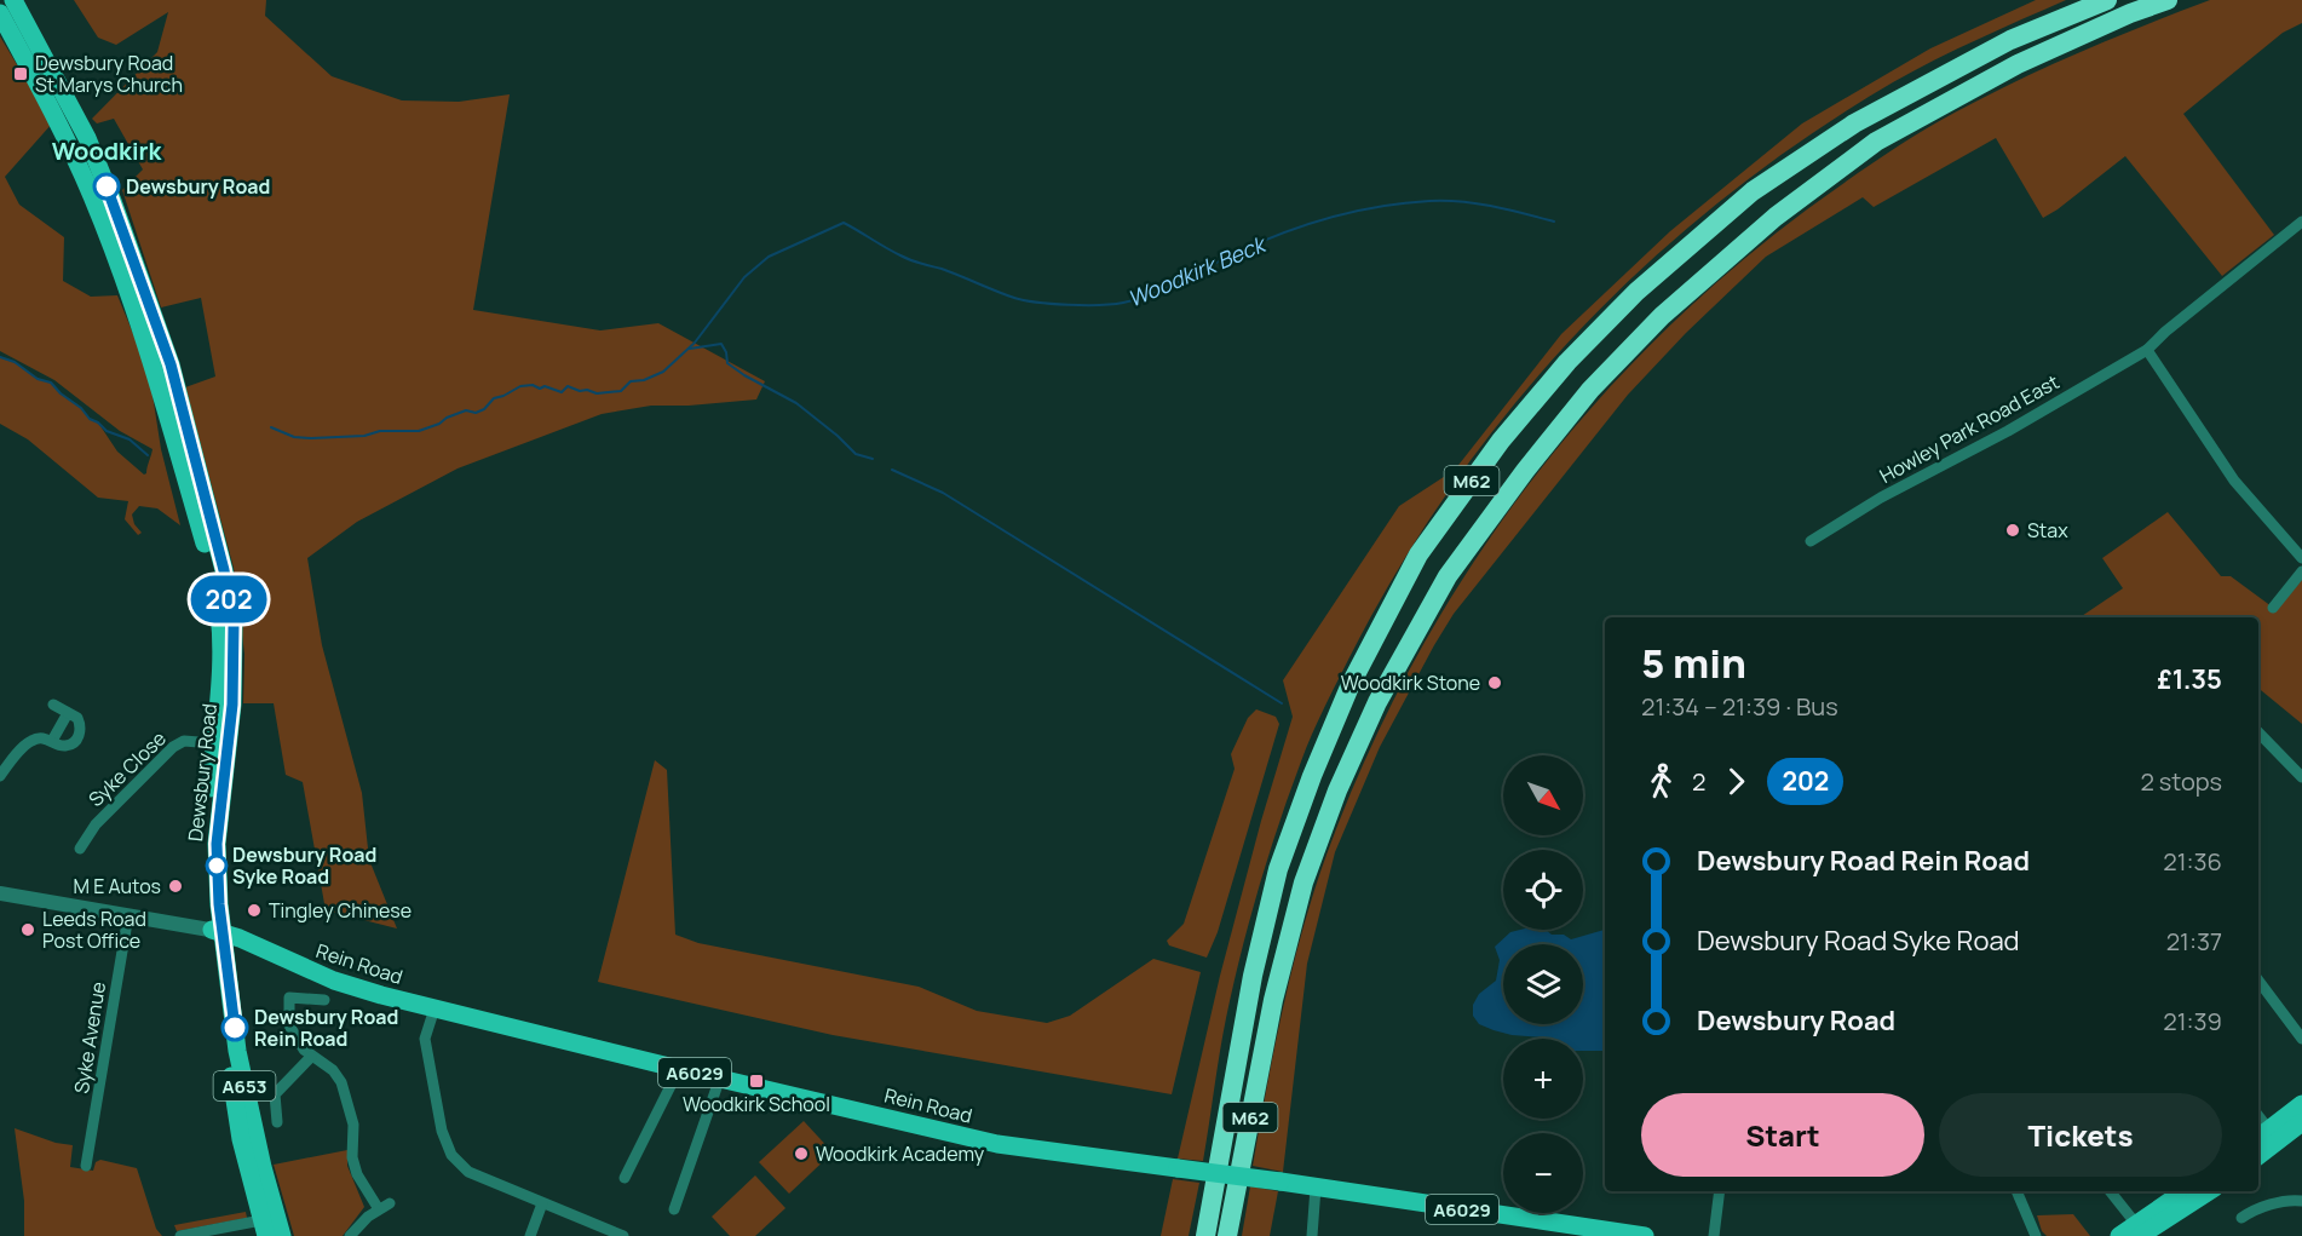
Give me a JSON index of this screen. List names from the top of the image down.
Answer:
{
  "streets": {
    "highway": ["M62"],
    "main road": [
      "Dewsbury Road",
      "Rein Road",
      "A6029",
      "A653"
    ],
    "street": ["Howley Park Road East", "Syke Close", "Syke Avenue"]
  },
  "crossings": [
    ["Syke Close", "Dewsbury Road"],
    ["Dewsbury Road", "Rein Road"]
  ],
  "districts": ["Woodkirk"],
  "water": ["Woodkirk Beck"],
  "places": {
    "transit": ["Dewsbury Road St Marys Church", "Woodkirk School"],
    "other": [
      "Dewsbury Road",
      "Stax",
      "Woodkirk Stone",
      "Dewsbury Road Syke Road",
      "M E Autos",
      "Tingley Chinese",
      "Leeds Road Post Office",
      "Dewsbury Road Rein Road",
      "Woodkirk Academy"
    ]
  },
  "lines": ["bus line 202"],
  "north": "bottom right",
  "page": {
    "on_map": "202",
    "heading": ["5 min", "21:34 – 21:39 · Bus", "£1.35"],
    "legs": ["2", "202", "2 stops"],
    "map_buttons": ["+", "−"],
    "list": [
      {
        "name": "Dewsbury Road Rein Road",
        "value": "21:36"
      },
      {
        "name": "Dewsbury Road Syke Road",
        "value": "21:37"
      },
      {
        "name": "Dewsbury Road",
        "value": "21:39"
      }
    ],
    "buttons": ["Start", "Tickets"]
  }
}
